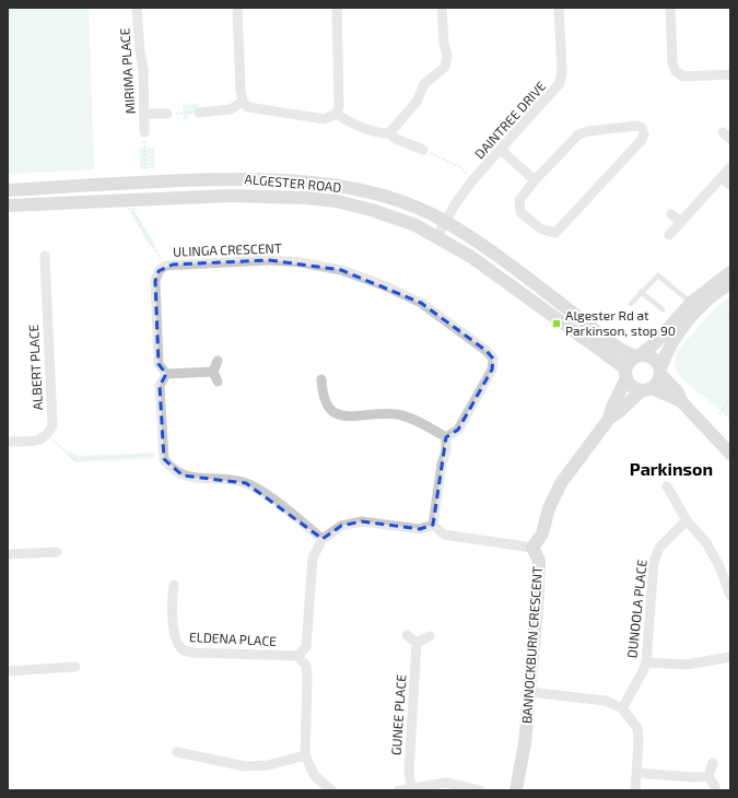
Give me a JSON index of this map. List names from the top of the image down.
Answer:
{
  "streets": {
    "main road": ["ALGESTER ROAD", "BANNOCKBURN CRESCENT"],
    "street": [
      "MIRIMA PLACE",
      "DAINTREE DRIVE",
      "ULINGA CRESCENT",
      "ALBERT PLACE",
      "DUNOOLA PLACE",
      "ELDENA PLACE",
      "GUNEE PLACE"
    ]
  },
  "crossings": [
    ["DAINTREE DRIVE", "ALGESTER ROAD"],
    ["ALGESTER ROAD", "BANNOCKBURN CRESCENT"]
  ],
  "districts": ["Parkinson"],
  "places": {
    "transit": ["Algester Rd at Parkinson, stop 90"]
  }
}
